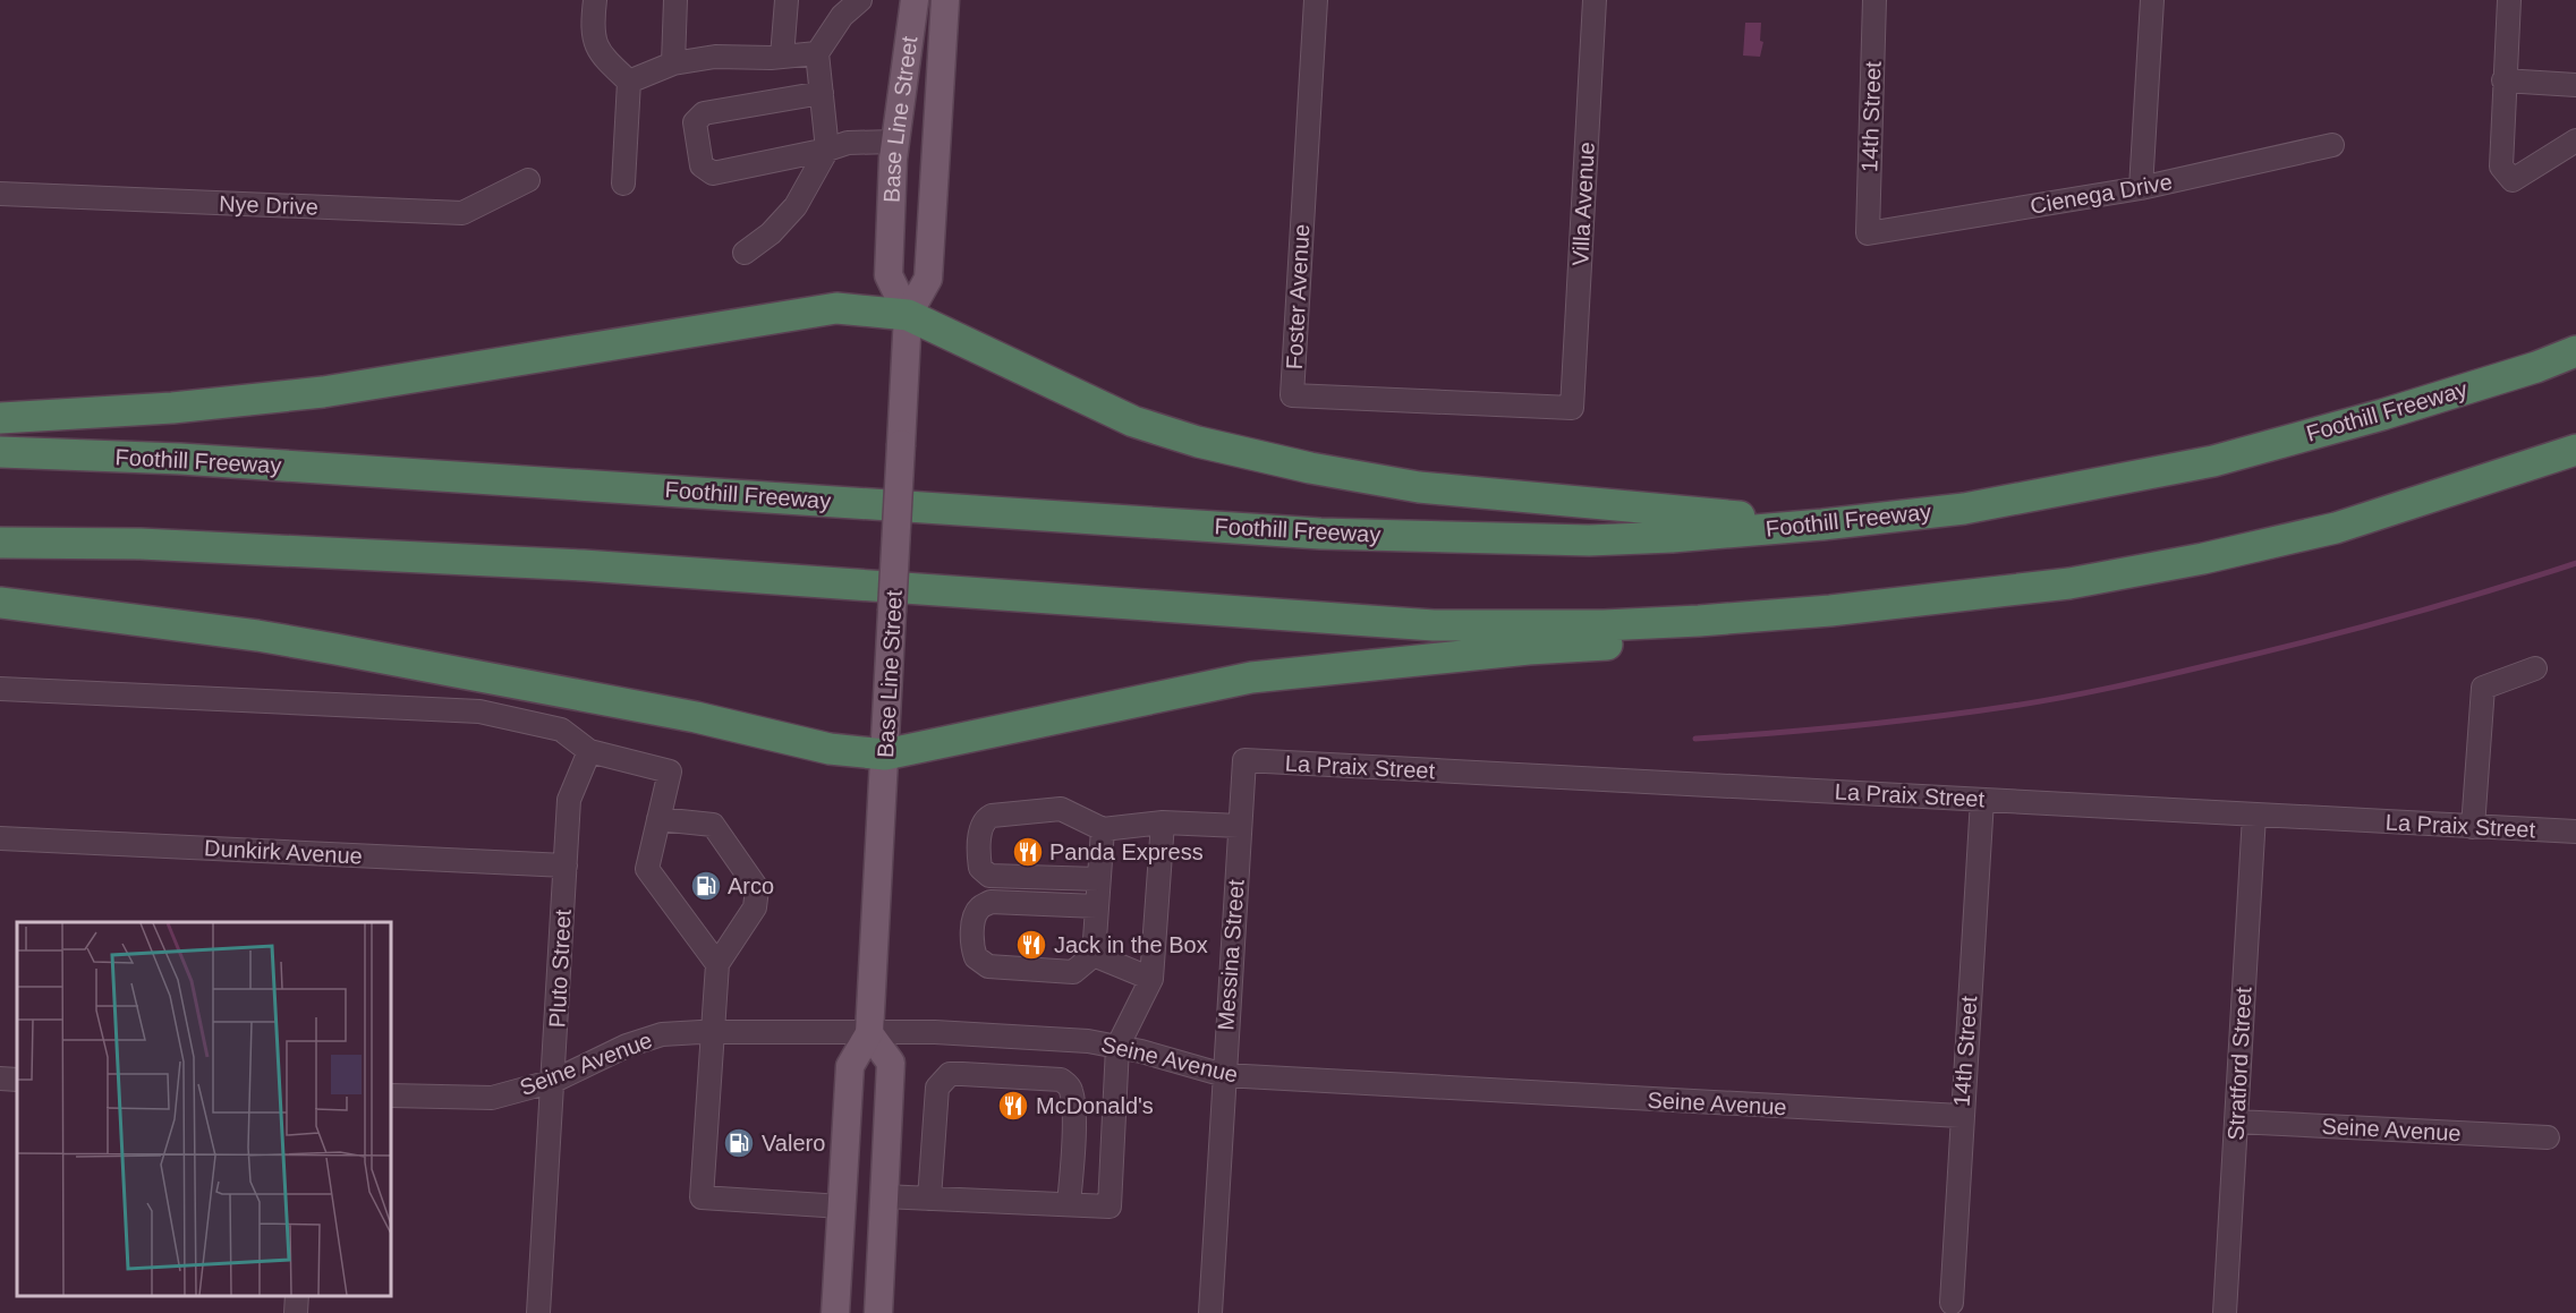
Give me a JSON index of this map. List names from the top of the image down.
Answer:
{
  "streets": {
    "highway": ["Foothill Freeway"],
    "main road": ["Base Line Street"],
    "street": [
      "14th Street",
      "Cienega Drive",
      "Villa Avenue",
      "Nye Drive",
      "Foster Avenue",
      "La Praix Street",
      "Dunkirk Avenue",
      "Messina Street",
      "Pluto Street",
      "Seine Avenue",
      "Stratford Street"
    ]
  },
  "crossings": [
    ["14th Street", "Cienega Drive"],
    ["14th Street", "La Praix Street"],
    ["14th Street", "Seine Avenue"],
    ["Base Line Street", "Seine Avenue"],
    ["Villa Avenue", "Foster Avenue"],
    ["La Praix Street", "Messina Street"],
    ["La Praix Street", "Stratford Street"],
    ["Dunkirk Avenue", "Pluto Street"],
    ["Messina Street", "Seine Avenue"],
    ["Pluto Street", "Seine Avenue"],
    ["Seine Avenue", "Stratford Street"]
  ],
  "places": {
    "restaurant": ["Panda Express", "Jack in the Box", "McDonald's"],
    "fuel station": ["Arco", "Valero"]
  }
}
